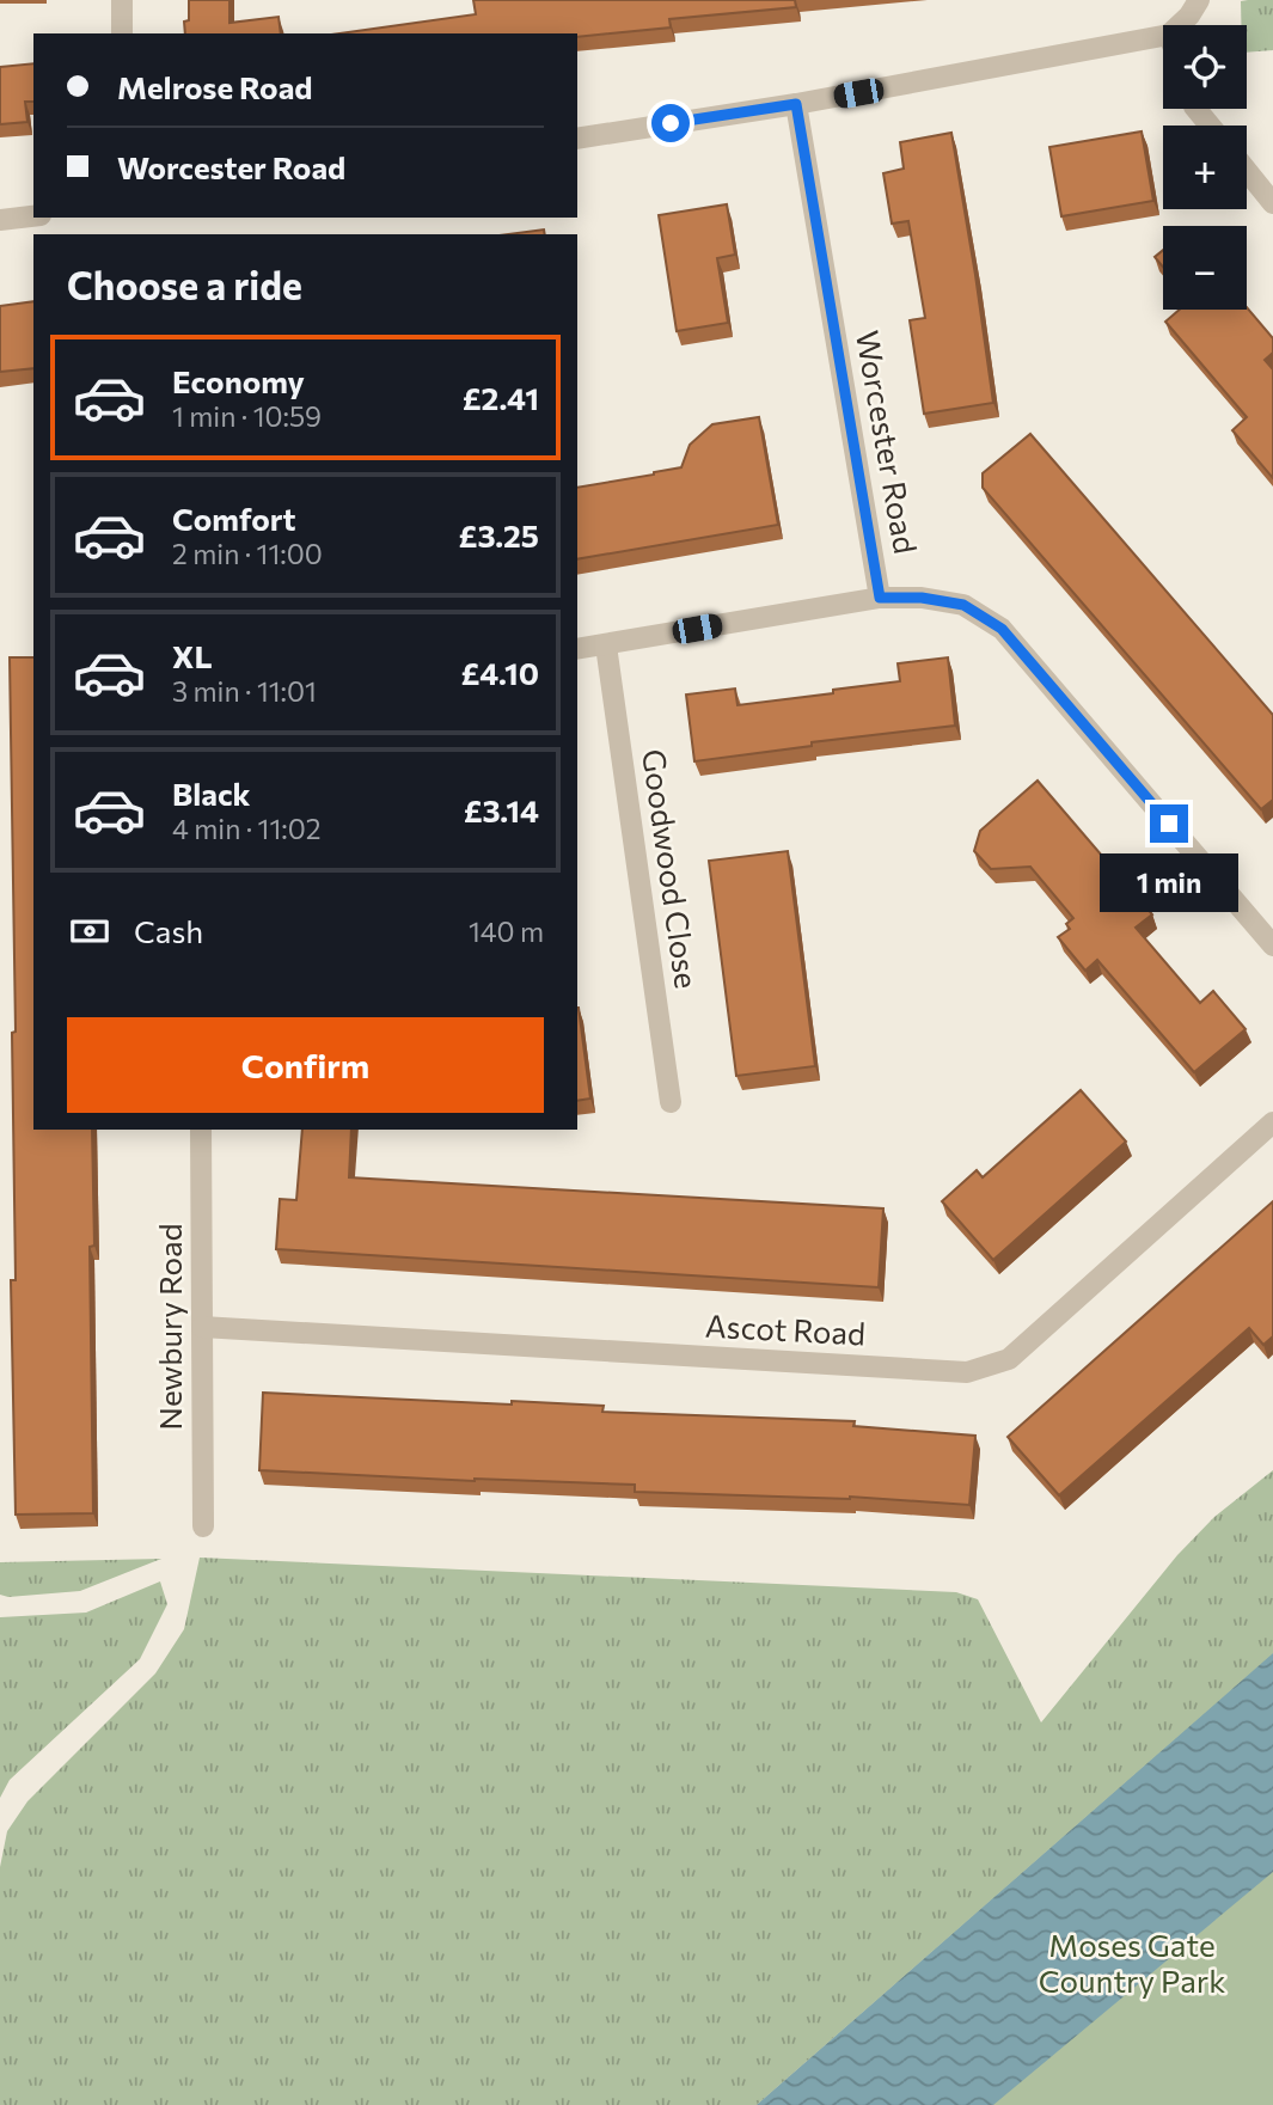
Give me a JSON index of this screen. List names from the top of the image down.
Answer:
{
  "streets": {
    "street": [
      "Worcester Road",
      "Goodwood Close",
      "Newbury Road",
      "Ascot Road"
    ]
  },
  "crossings": [
    ["Newbury Road", "Ascot Road"]
  ],
  "parks": ["Moses Gate Country Park"],
  "page": {
    "map_buttons": ["+", "−"],
    "banner": ["Melrose Road", "Worcester Road"],
    "heading": "Choose a ride",
    "list": [
      {
        "name": "Economy",
        "note": "1 min · 10:59",
        "value": "£2.41"
      },
      {
        "name": "Comfort",
        "note": "2 min · 11:00",
        "value": "£3.25"
      },
      {
        "name": "XL",
        "note": "3 min · 11:01",
        "value": "£4.10"
      },
      {
        "name": "Black",
        "note": "4 min · 11:02",
        "value": "£3.14"
      }
    ],
    "bubble": "1 min",
    "pay": ["Cash", "140 m"],
    "buttons": "Confirm"
  }
}
